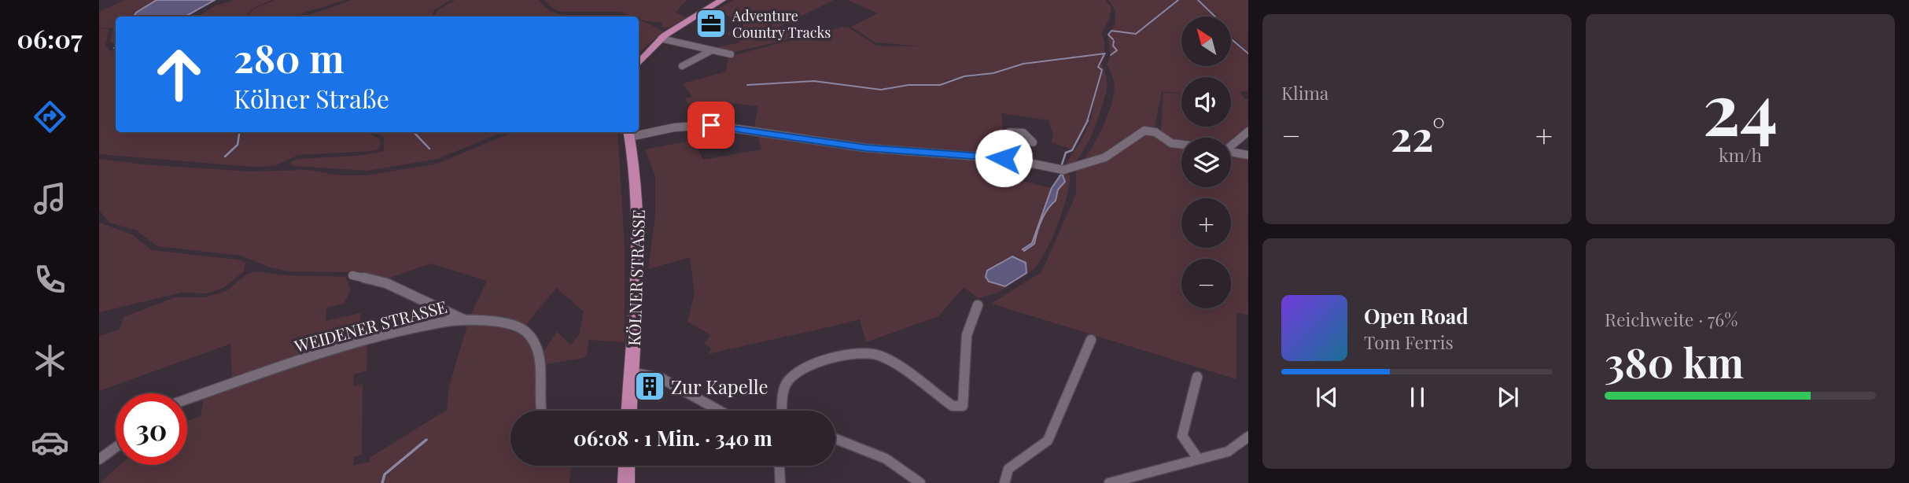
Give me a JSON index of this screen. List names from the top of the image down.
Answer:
{
  "streets": {
    "main road": ["KÖLNER STRASSE"],
    "street": ["WEIDENER STRASSE"]
  },
  "places": {
    "office": ["Adventure Country Tracks"],
    "building": ["Zur Kapelle"]
  },
  "north": "top left",
  "page": {
    "tabs": "06:07",
    "tile": [
      "Klima",
      ["24", "km/h"],
      ["Reichweite · 76%", "380 km"]
    ],
    "map_buttons": ["+", "−"],
    "turn": ["280 m", "Kölner Straße"],
    "heat": ["−", "22°", "+"],
    "song": ["Open Road", "Tom Ferris"],
    "limit": "30",
    "trip": "06:08 · 1 Min. · 340 m"
  }
}
